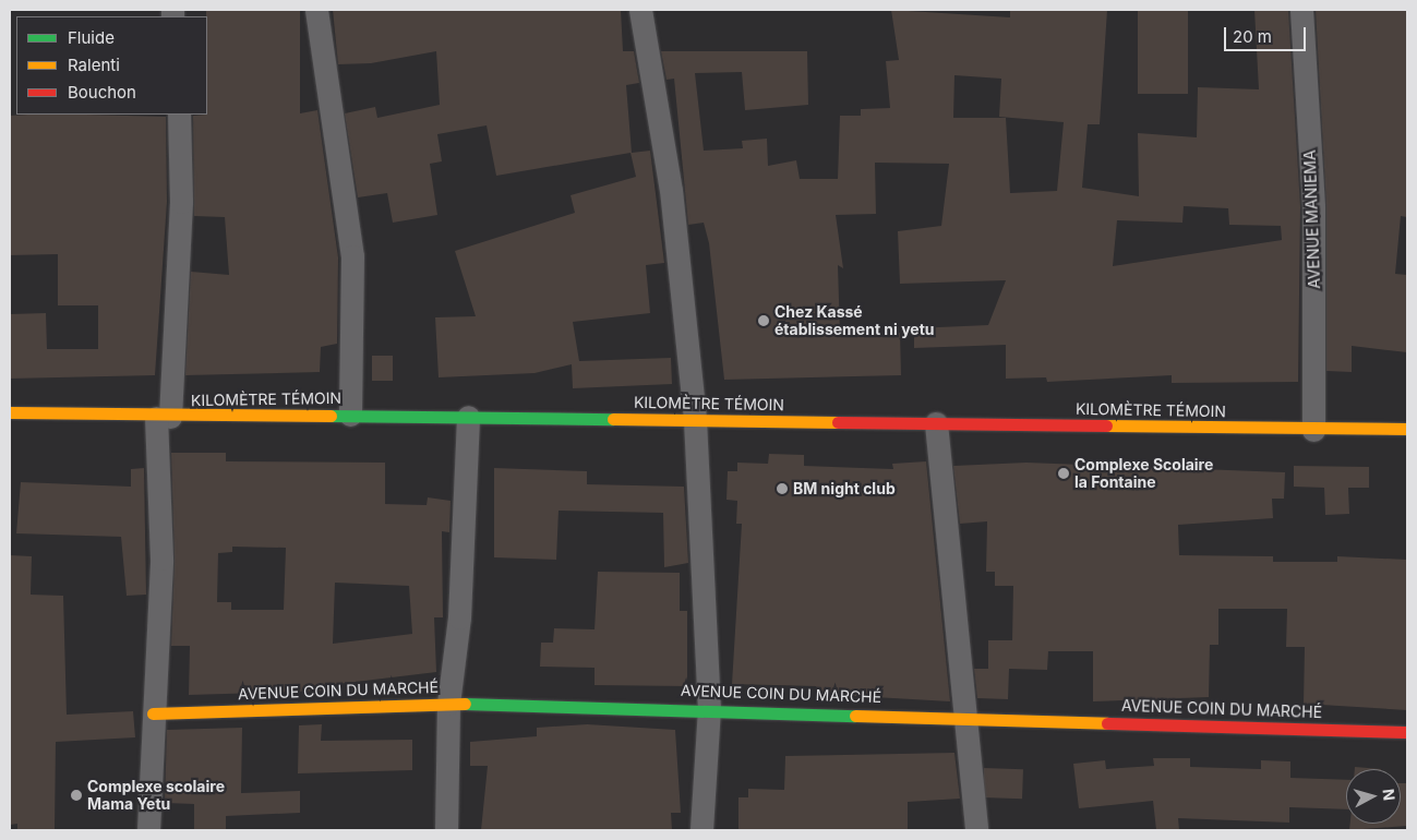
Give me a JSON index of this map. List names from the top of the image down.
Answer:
{
  "streets": {
    "main road": ["KILOMÈTRE TÉMOIN", "AVENUE COIN DU MARCHÉ"],
    "street": ["AVENUE MANIEMA"]
  },
  "crossings": [
    ["AVENUE MANIEMA", "KILOMÈTRE TÉMOIN"]
  ],
  "places": [
    "Chez Kassé établissement ni yetu",
    "Complexe Scolaire la Fontaine",
    "BM night club",
    "Complexe scolaire Mama Yetu"
  ],
  "legend": ["Fluide", "Ralenti", "Bouchon"],
  "scale_bar": "20 m",
  "north": "right"
}
